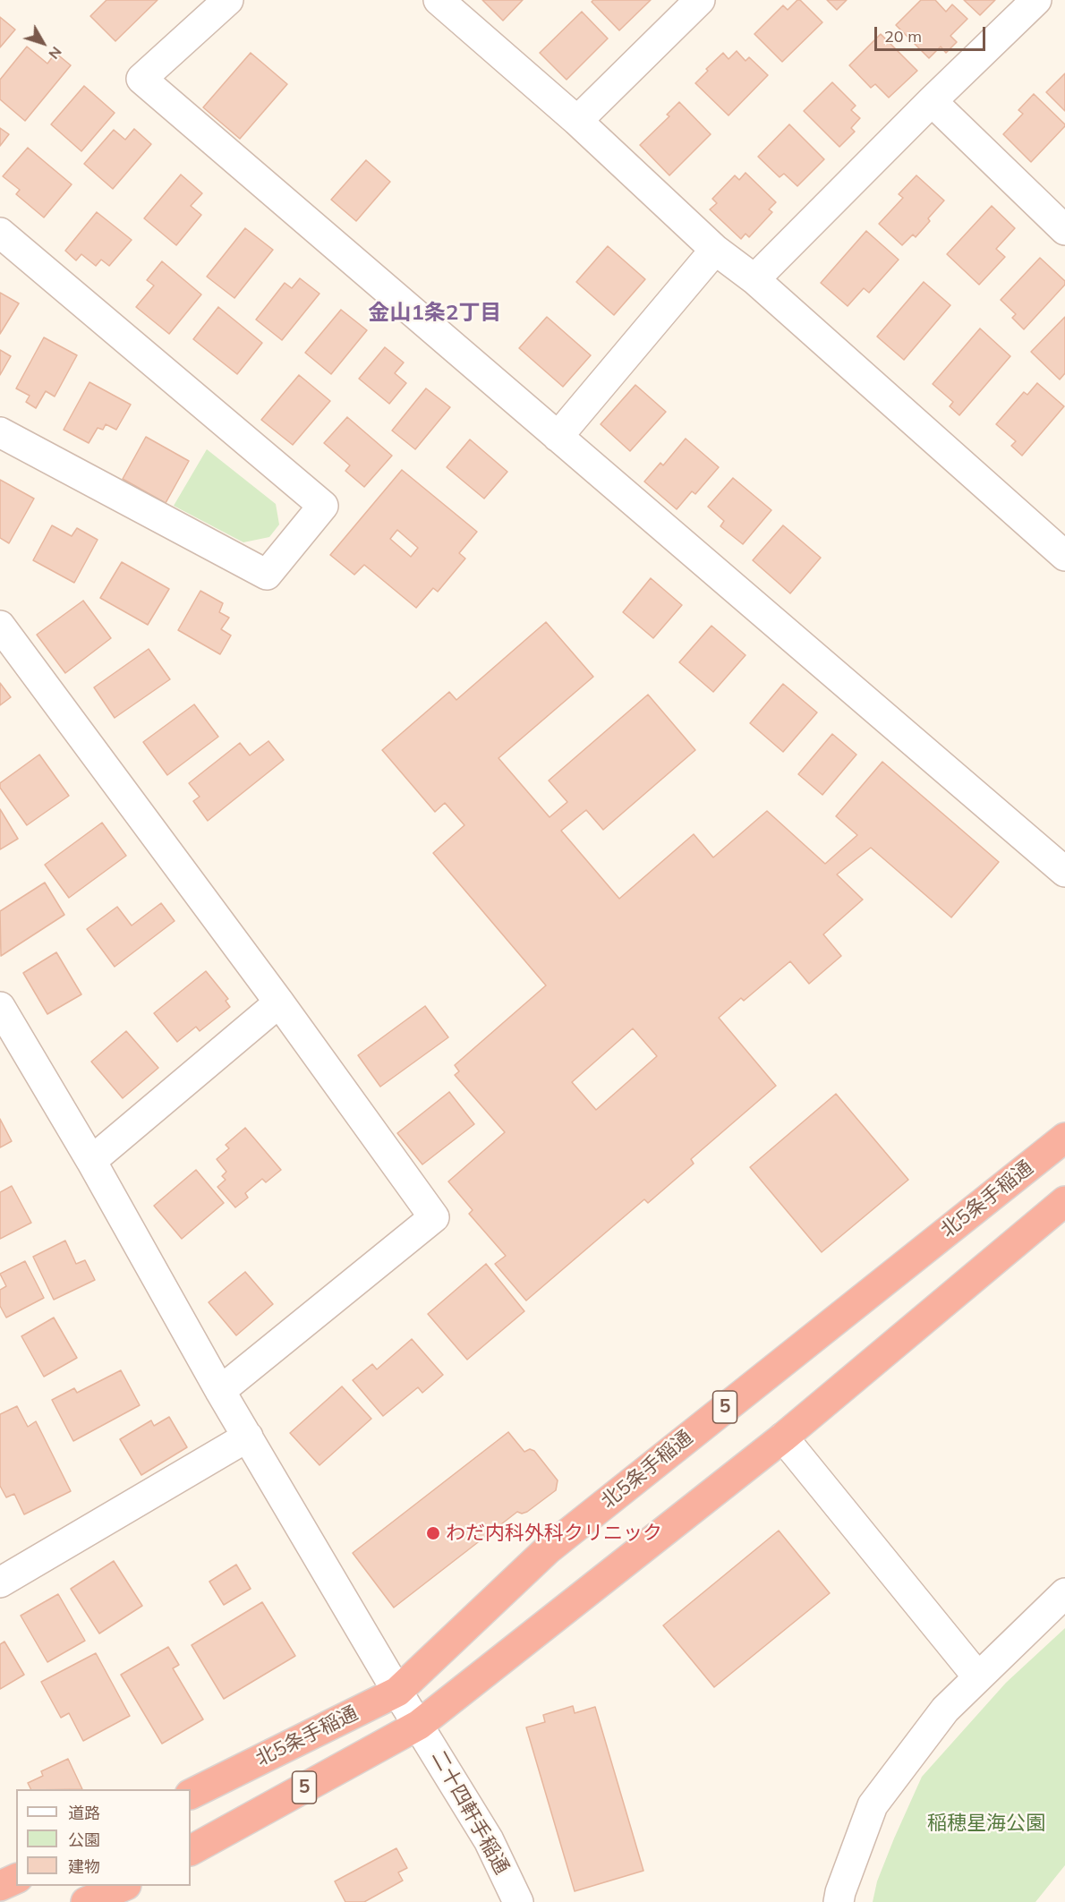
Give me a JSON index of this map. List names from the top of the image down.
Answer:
{
  "streets": {
    "highway": ["北5条手稲通", "5"],
    "street": ["二十四軒手稲通"]
  },
  "crossings": [
    ["北5条手稲通", "二十四軒手稲通"]
  ],
  "districts": ["金山1条2丁目"],
  "parks": ["稲穂星海公園"],
  "places": ["わだ内科外科クリニック"],
  "legend": ["道路", "公園", "建物"],
  "scale_bar": "20 m",
  "north": "bottom right"
}
